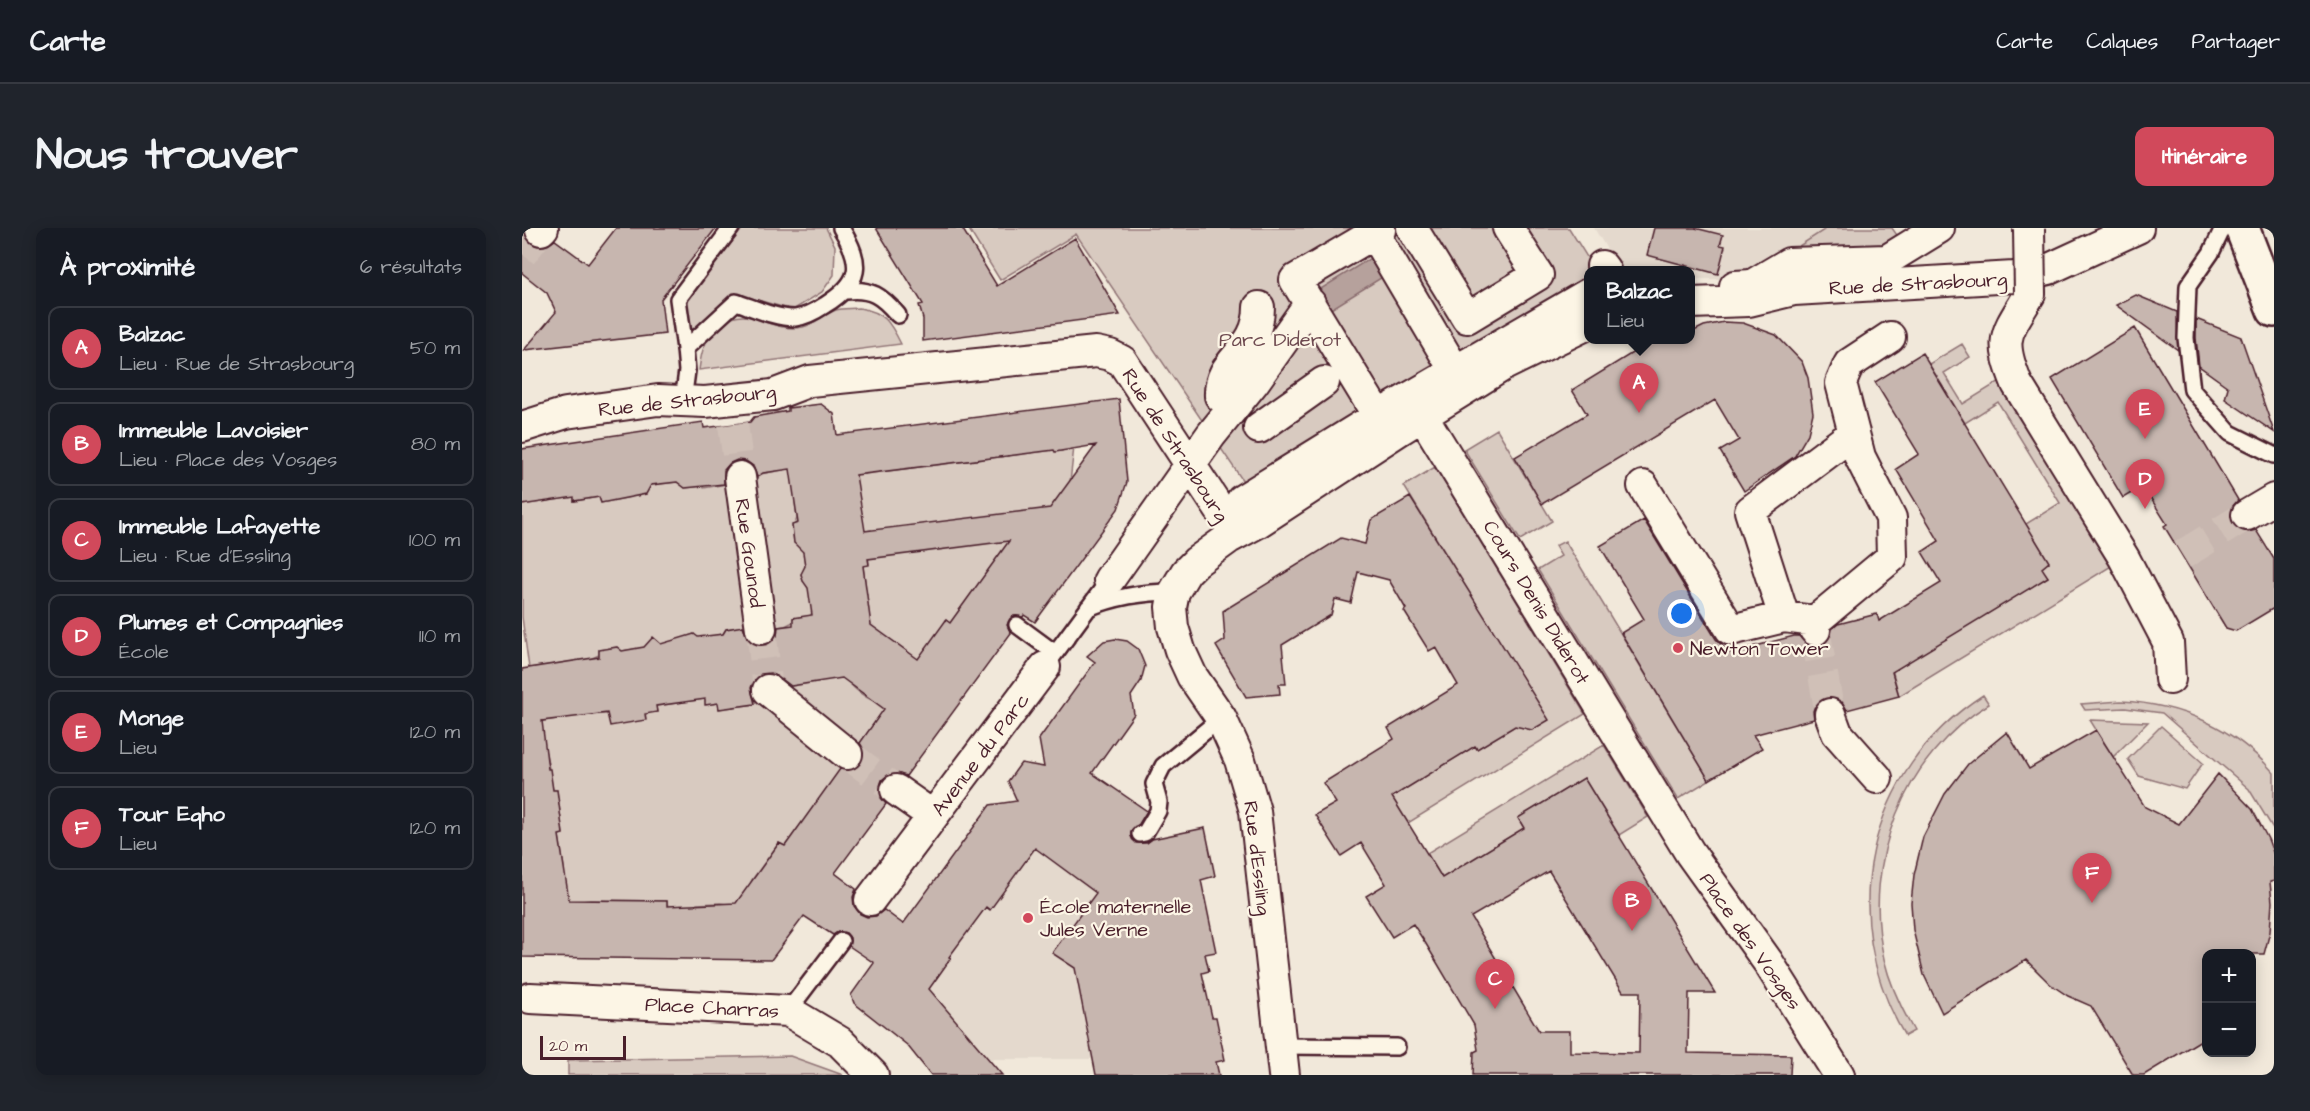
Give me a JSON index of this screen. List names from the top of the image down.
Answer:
{
  "streets": {
    "street": [
      "Rue de Strasbourg",
      "Rue Gounod",
      "Cours Denis Diderot",
      "Avenue du Parc",
      "Rue d'Essling",
      "Place des Vosges",
      "Place Charras"
    ]
  },
  "crossings": [
    ["Rue de Strasbourg", "Cours Denis Diderot"],
    ["Rue de Strasbourg", "Avenue du Parc"],
    ["Cours Denis Diderot", "Place des Vosges"]
  ],
  "parks": ["Parc Diderot"],
  "places": ["Newton Tower", "École maternelle Jules Verne"],
  "scale_bar": "20 m",
  "page": {
    "header": "Carte",
    "nav": ["Carte", "Calques", "Partager"],
    "title": "Nous trouver",
    "buttons": "Itinéraire",
    "heading": ["À proximité", "6 résultats"],
    "popup": ["Balzac", "Lieu"],
    "list": [
      {
        "mark": "A",
        "name": "Balzac",
        "note": "Lieu · Rue de Strasbourg",
        "value": "50 m"
      },
      {
        "mark": "B",
        "name": "Immeuble Lavoisier",
        "note": "Lieu · Place des Vosges",
        "value": "80 m"
      },
      {
        "mark": "C",
        "name": "Immeuble Lafayette",
        "note": "Lieu · Rue d'Essling",
        "value": "100 m"
      },
      {
        "mark": "D",
        "name": "Plumes et Compagnies",
        "note": "École",
        "value": "110 m"
      },
      {
        "mark": "E",
        "name": "Monge",
        "note": "Lieu",
        "value": "120 m"
      },
      {
        "mark": "F",
        "name": "Tour Eqho",
        "note": "Lieu",
        "value": "120 m"
      }
    ],
    "pins": [
      "A",
      "E",
      "D",
      "F",
      "B",
      "C"
    ],
    "map_buttons": ["+", "−"],
    "scale": "20 m"
  }
}
